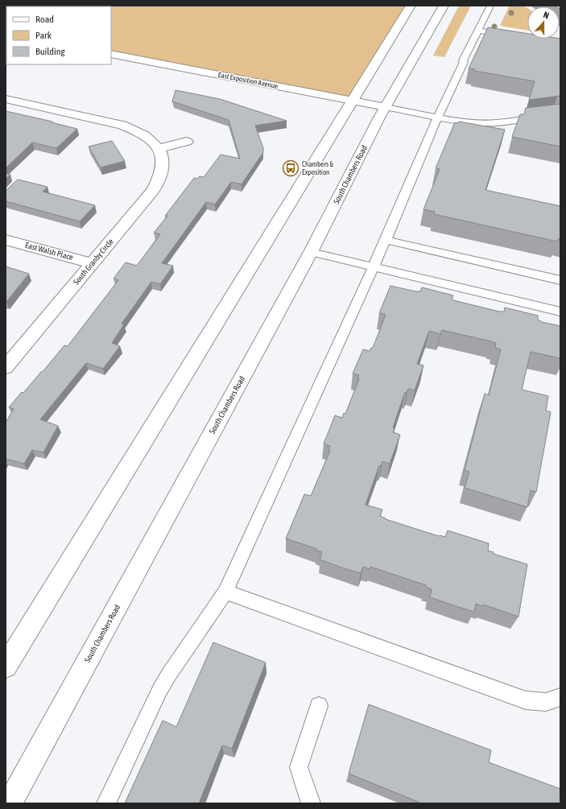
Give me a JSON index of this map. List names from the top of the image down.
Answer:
{
  "streets": {
    "main road": [
      "East Exposition Avenue",
      "South Chambers Road",
      "East Walsh Place",
      "South Granby Circle"
    ]
  },
  "crossings": [
    ["East Exposition Avenue", "South Chambers Road"],
    ["East Walsh Place", "South Granby Circle"]
  ],
  "places": {
    "bus stop": ["Chambers & Exposition"]
  },
  "legend": ["Road", "Park", "Building"],
  "north": "top"
}
